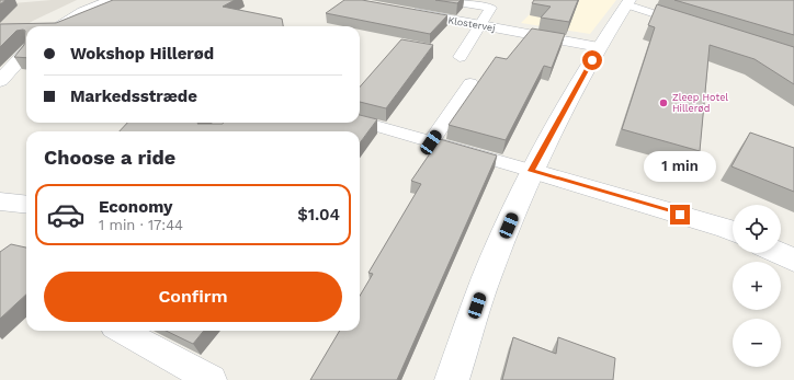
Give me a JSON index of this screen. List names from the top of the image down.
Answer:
{
  "streets": {
    "street": ["Klostervej"]
  },
  "places": ["Zleep Hotel Hillerød"],
  "page": {
    "banner": ["Wokshop Hillerød", "Markedsstræde"],
    "heading": "Choose a ride",
    "bubble": "1 min",
    "list": [
      {
        "name": "Economy",
        "note": "1 min · 17:44",
        "value": "$1.04"
      }
    ],
    "map_buttons": ["+", "−"],
    "buttons": "Confirm"
  }
}
